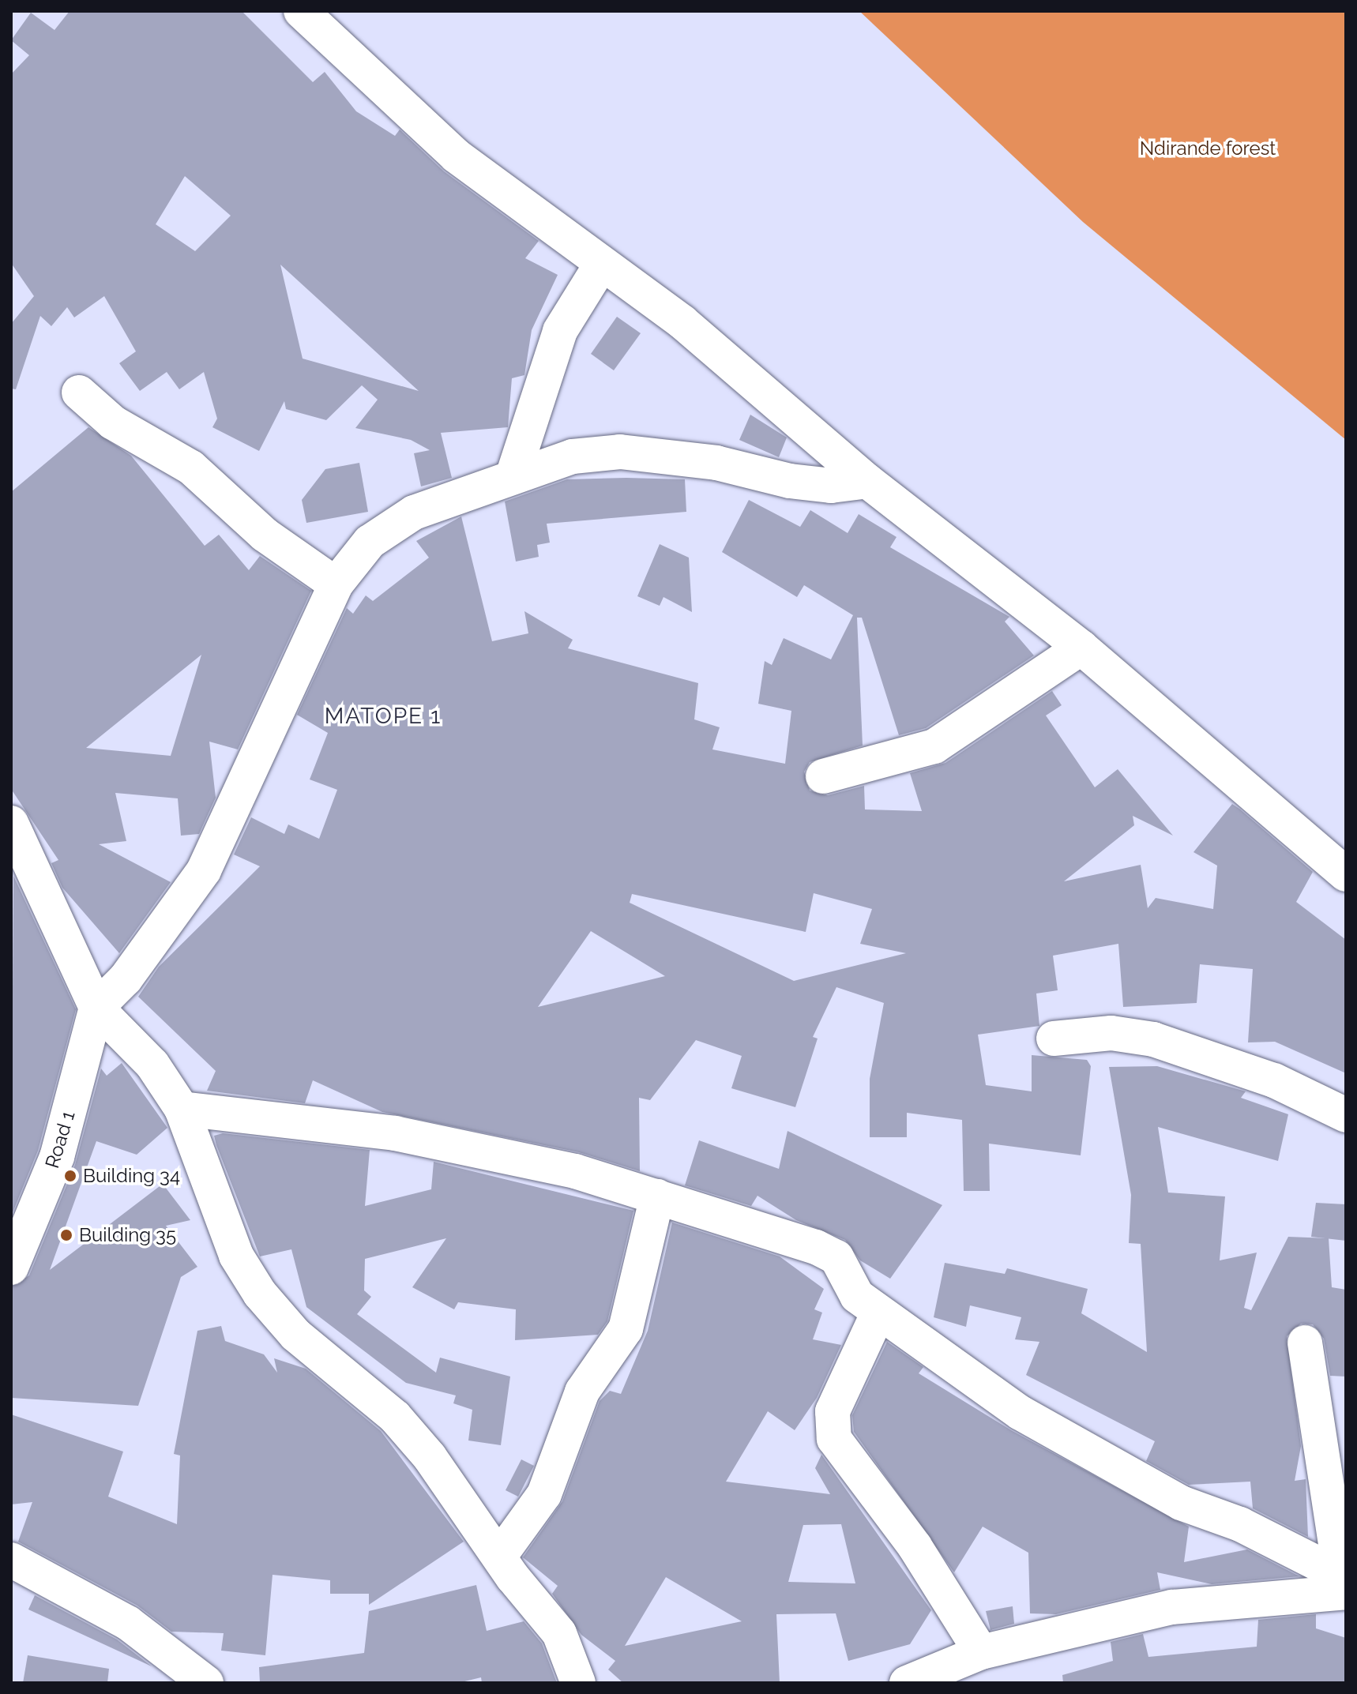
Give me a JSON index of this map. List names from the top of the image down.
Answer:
{
  "streets": {
    "street": ["Road 1"]
  },
  "districts": ["MATOPE 1"],
  "parks": ["Ndirande forest"],
  "places": ["Building 34", "Building 35"]
}
